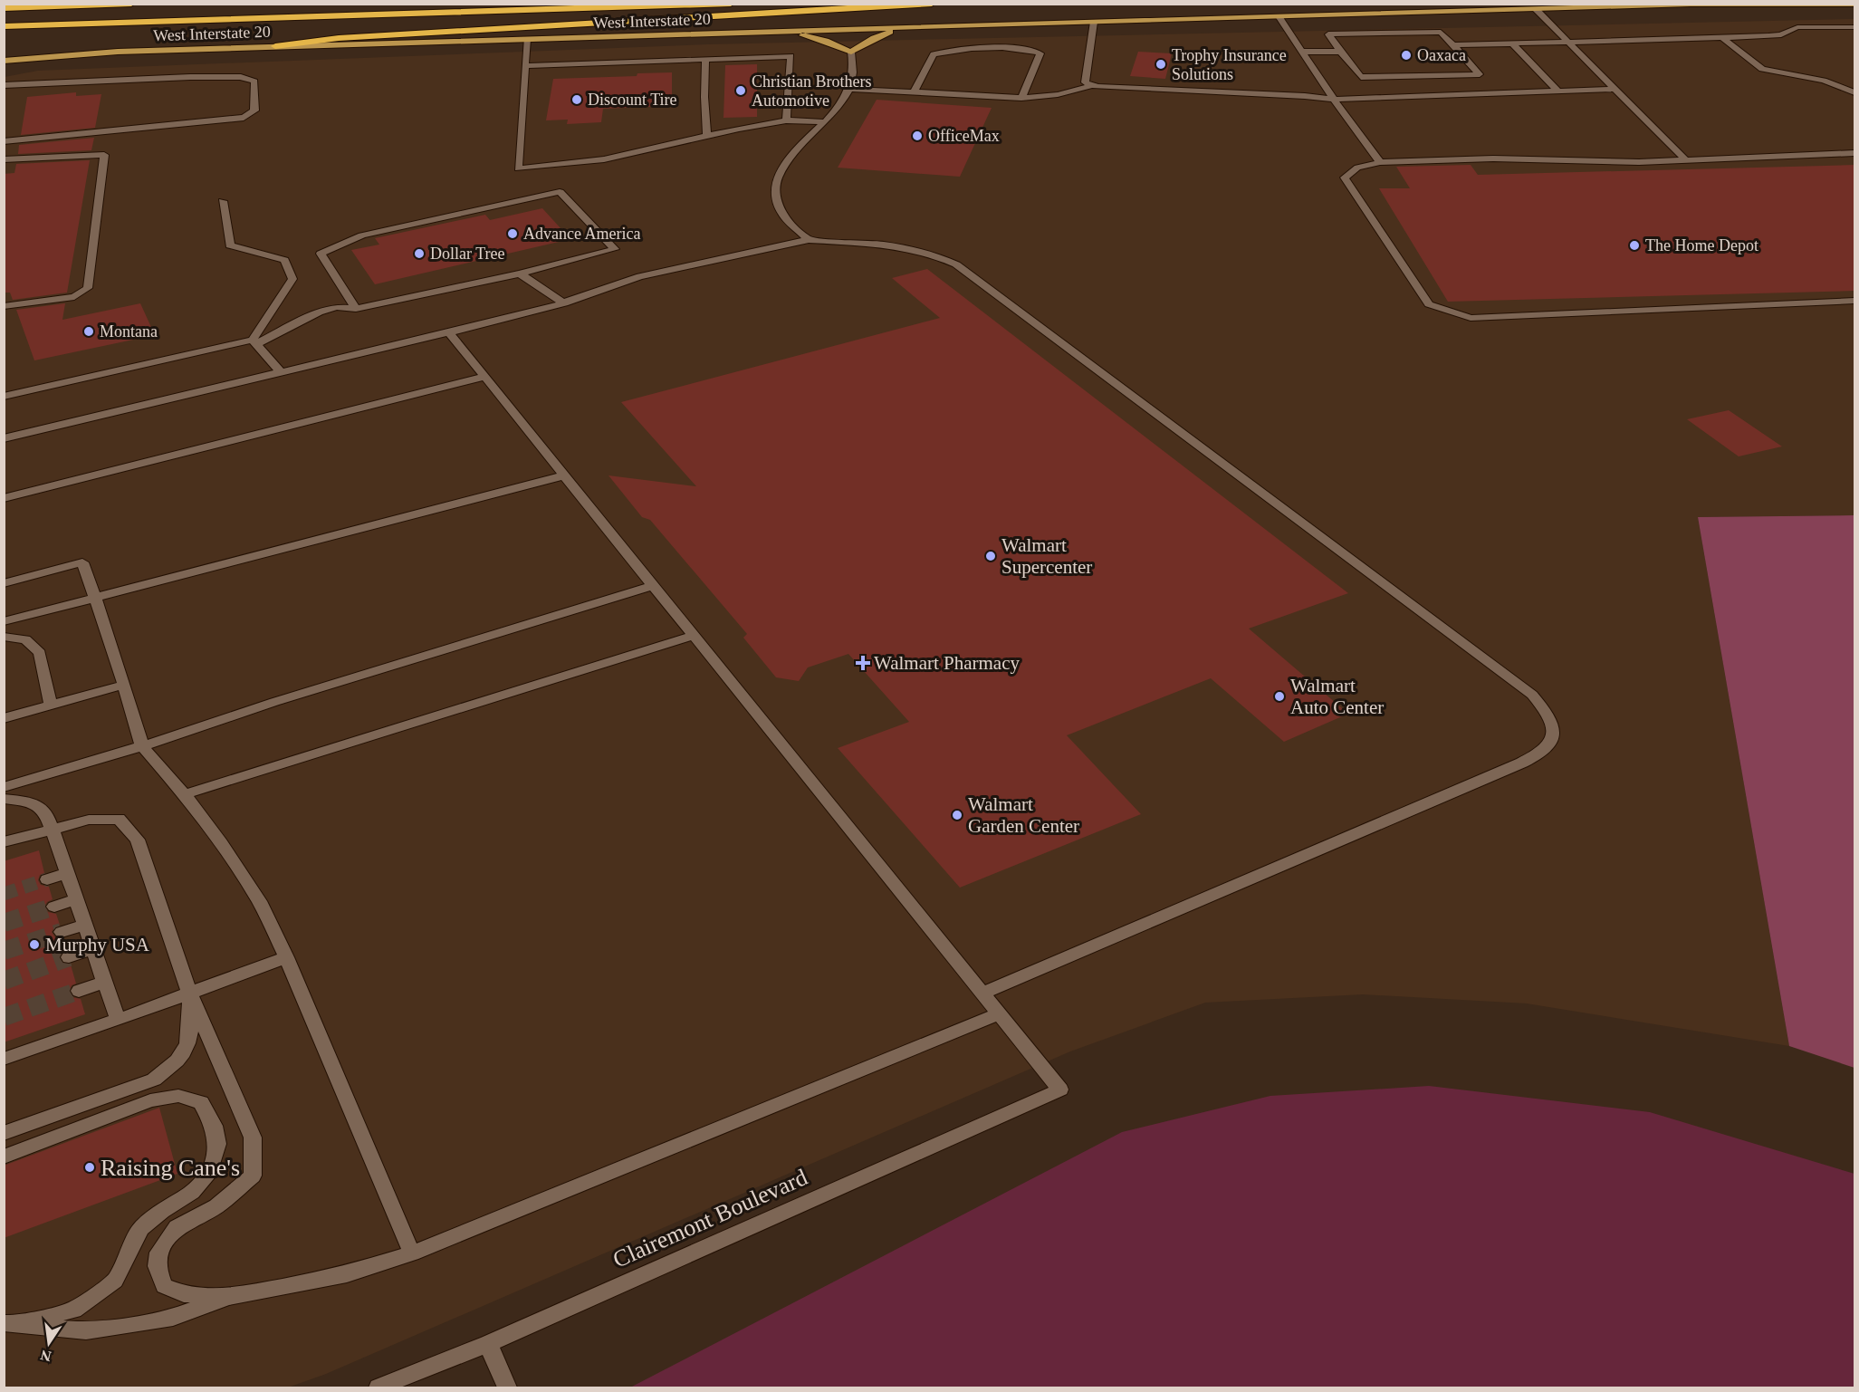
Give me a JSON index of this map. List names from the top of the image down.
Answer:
{
  "streets": {
    "main road": ["West Interstate 20"],
    "street": ["Clairemont Boulevard"]
  },
  "places": {
    "other": [
      "Oaxaca",
      "Trophy Insurance Solutions",
      "Christian Brothers Automotive",
      "Discount Tire",
      "OfficeMax",
      "Advance America",
      "The Home Depot",
      "Dollar Tree",
      "Montana",
      "Walmart Supercenter",
      "Walmart Auto Center",
      "Walmart Garden Center",
      "Murphy USA",
      "Raising Cane's"
    ],
    "health": ["Walmart Pharmacy"]
  },
  "north": "bottom"
}
